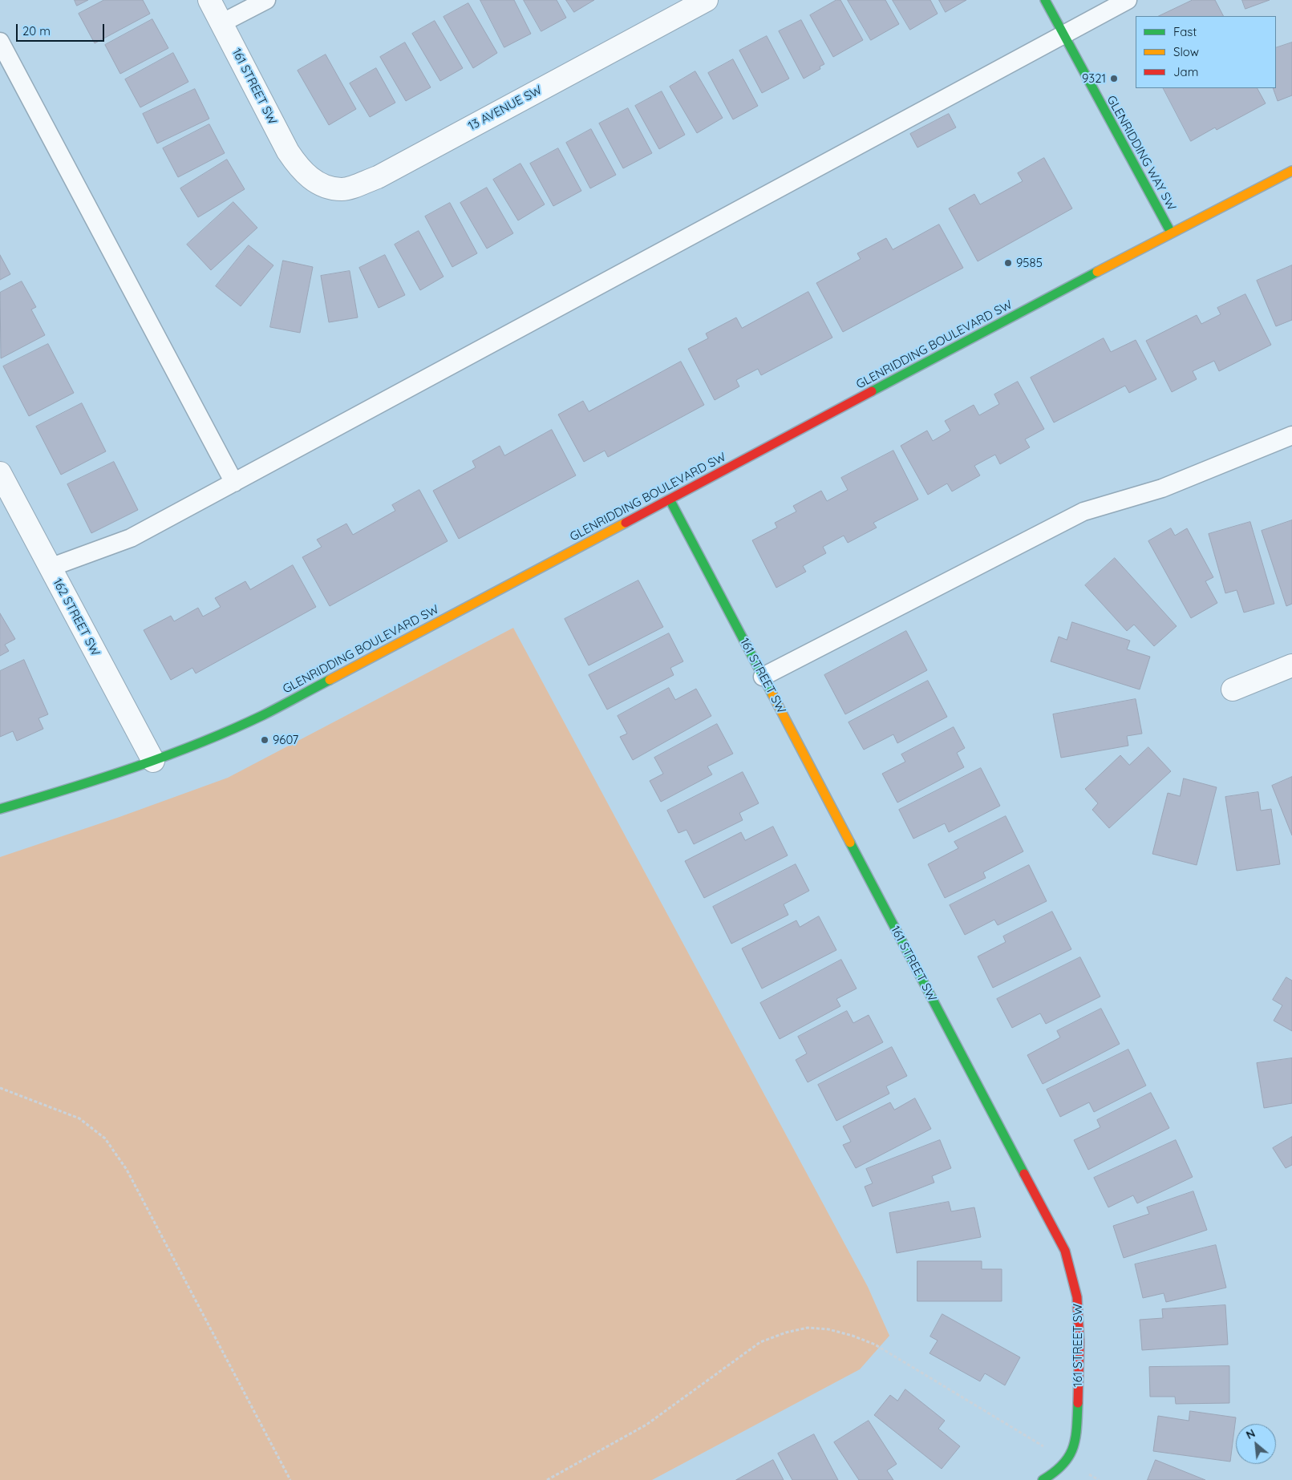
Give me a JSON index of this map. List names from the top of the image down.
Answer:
{
  "streets": {
    "street": [
      "161 STREET SW",
      "13 AVENUE SW",
      "GLENRIDDING WAY SW",
      "GLENRIDDING BOULEVARD SW",
      "162 STREET SW"
    ]
  },
  "crossings": [
    ["161 STREET SW", "13 AVENUE SW"],
    ["161 STREET SW", "GLENRIDDING BOULEVARD SW"],
    ["GLENRIDDING WAY SW", "GLENRIDDING BOULEVARD SW"],
    ["GLENRIDDING BOULEVARD SW", "162 STREET SW"]
  ],
  "places": ["9321", "9585", "9607"],
  "legend": ["Fast", "Slow", "Jam"],
  "scale_bar": "20 m",
  "north": "top left"
}
